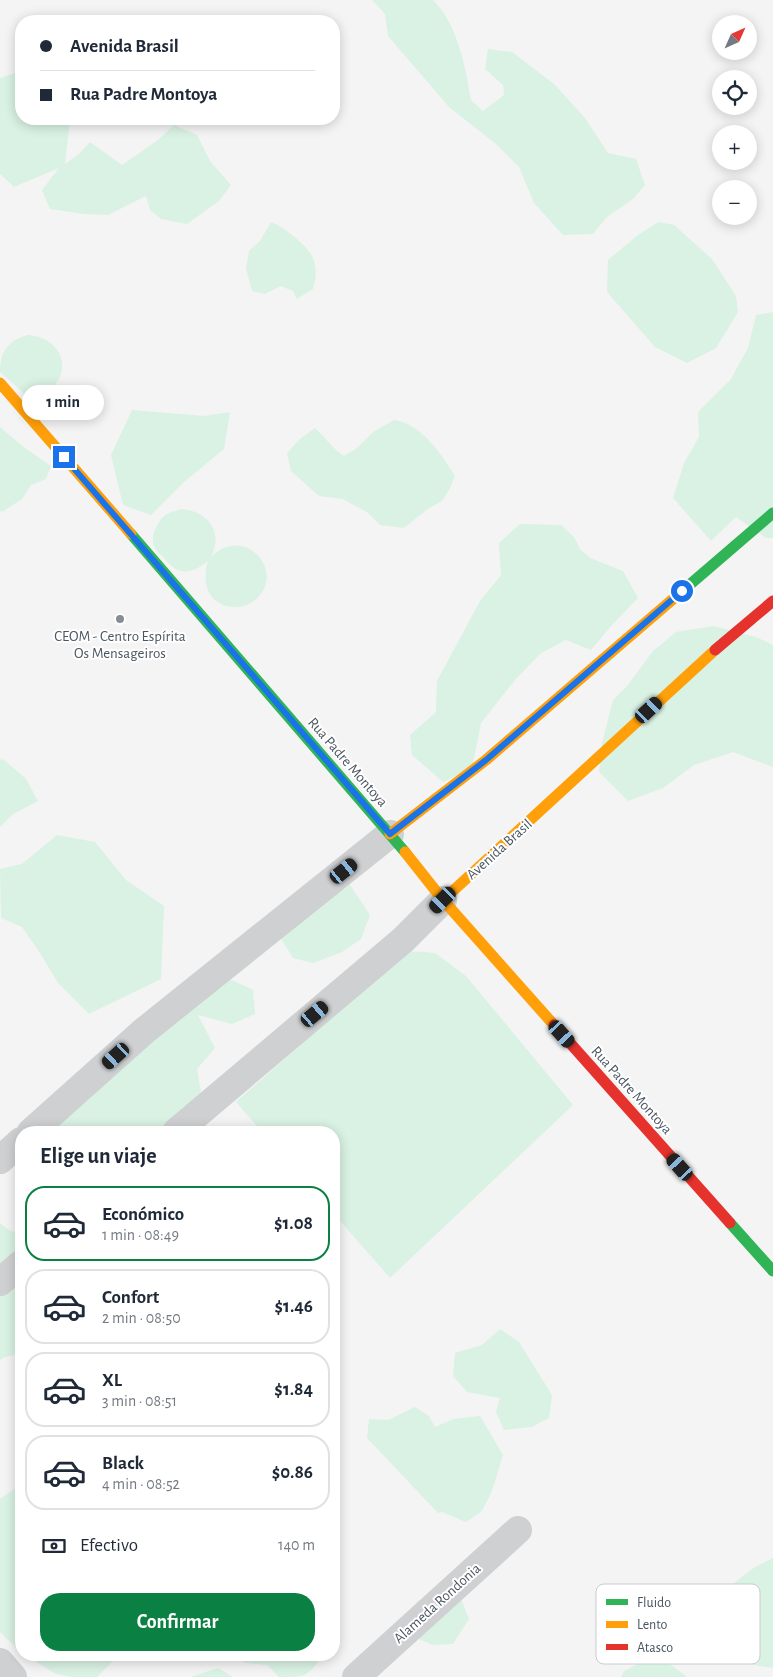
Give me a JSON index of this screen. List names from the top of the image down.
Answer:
{
  "streets": {
    "street": ["Rua Padre Montoya", "Avenida Brasil", "Alameda Rondonia"]
  },
  "crossings": [
    ["Rua Padre Montoya", "Avenida Brasil"]
  ],
  "places": ["CEOM - Centro Espírita Os Mensageiros"],
  "legend": ["Fluido", "Lento", "Atasco"],
  "north": "top right",
  "page": {
    "map_buttons": ["+", "−"],
    "banner": ["Avenida Brasil", "Rua Padre Montoya"],
    "bubble": "1 min",
    "heading": "Elige un viaje",
    "list": [
      {
        "name": "Económico",
        "note": "1 min · 08:49",
        "value": "$1.08"
      },
      {
        "name": "Confort",
        "note": "2 min · 08:50",
        "value": "$1.46"
      },
      {
        "name": "XL",
        "note": "3 min · 08:51",
        "value": "$1.84"
      },
      {
        "name": "Black",
        "note": "4 min · 08:52",
        "value": "$0.86"
      }
    ],
    "pay": ["Efectivo", "140 m"],
    "buttons": "Confirmar"
  }
}
